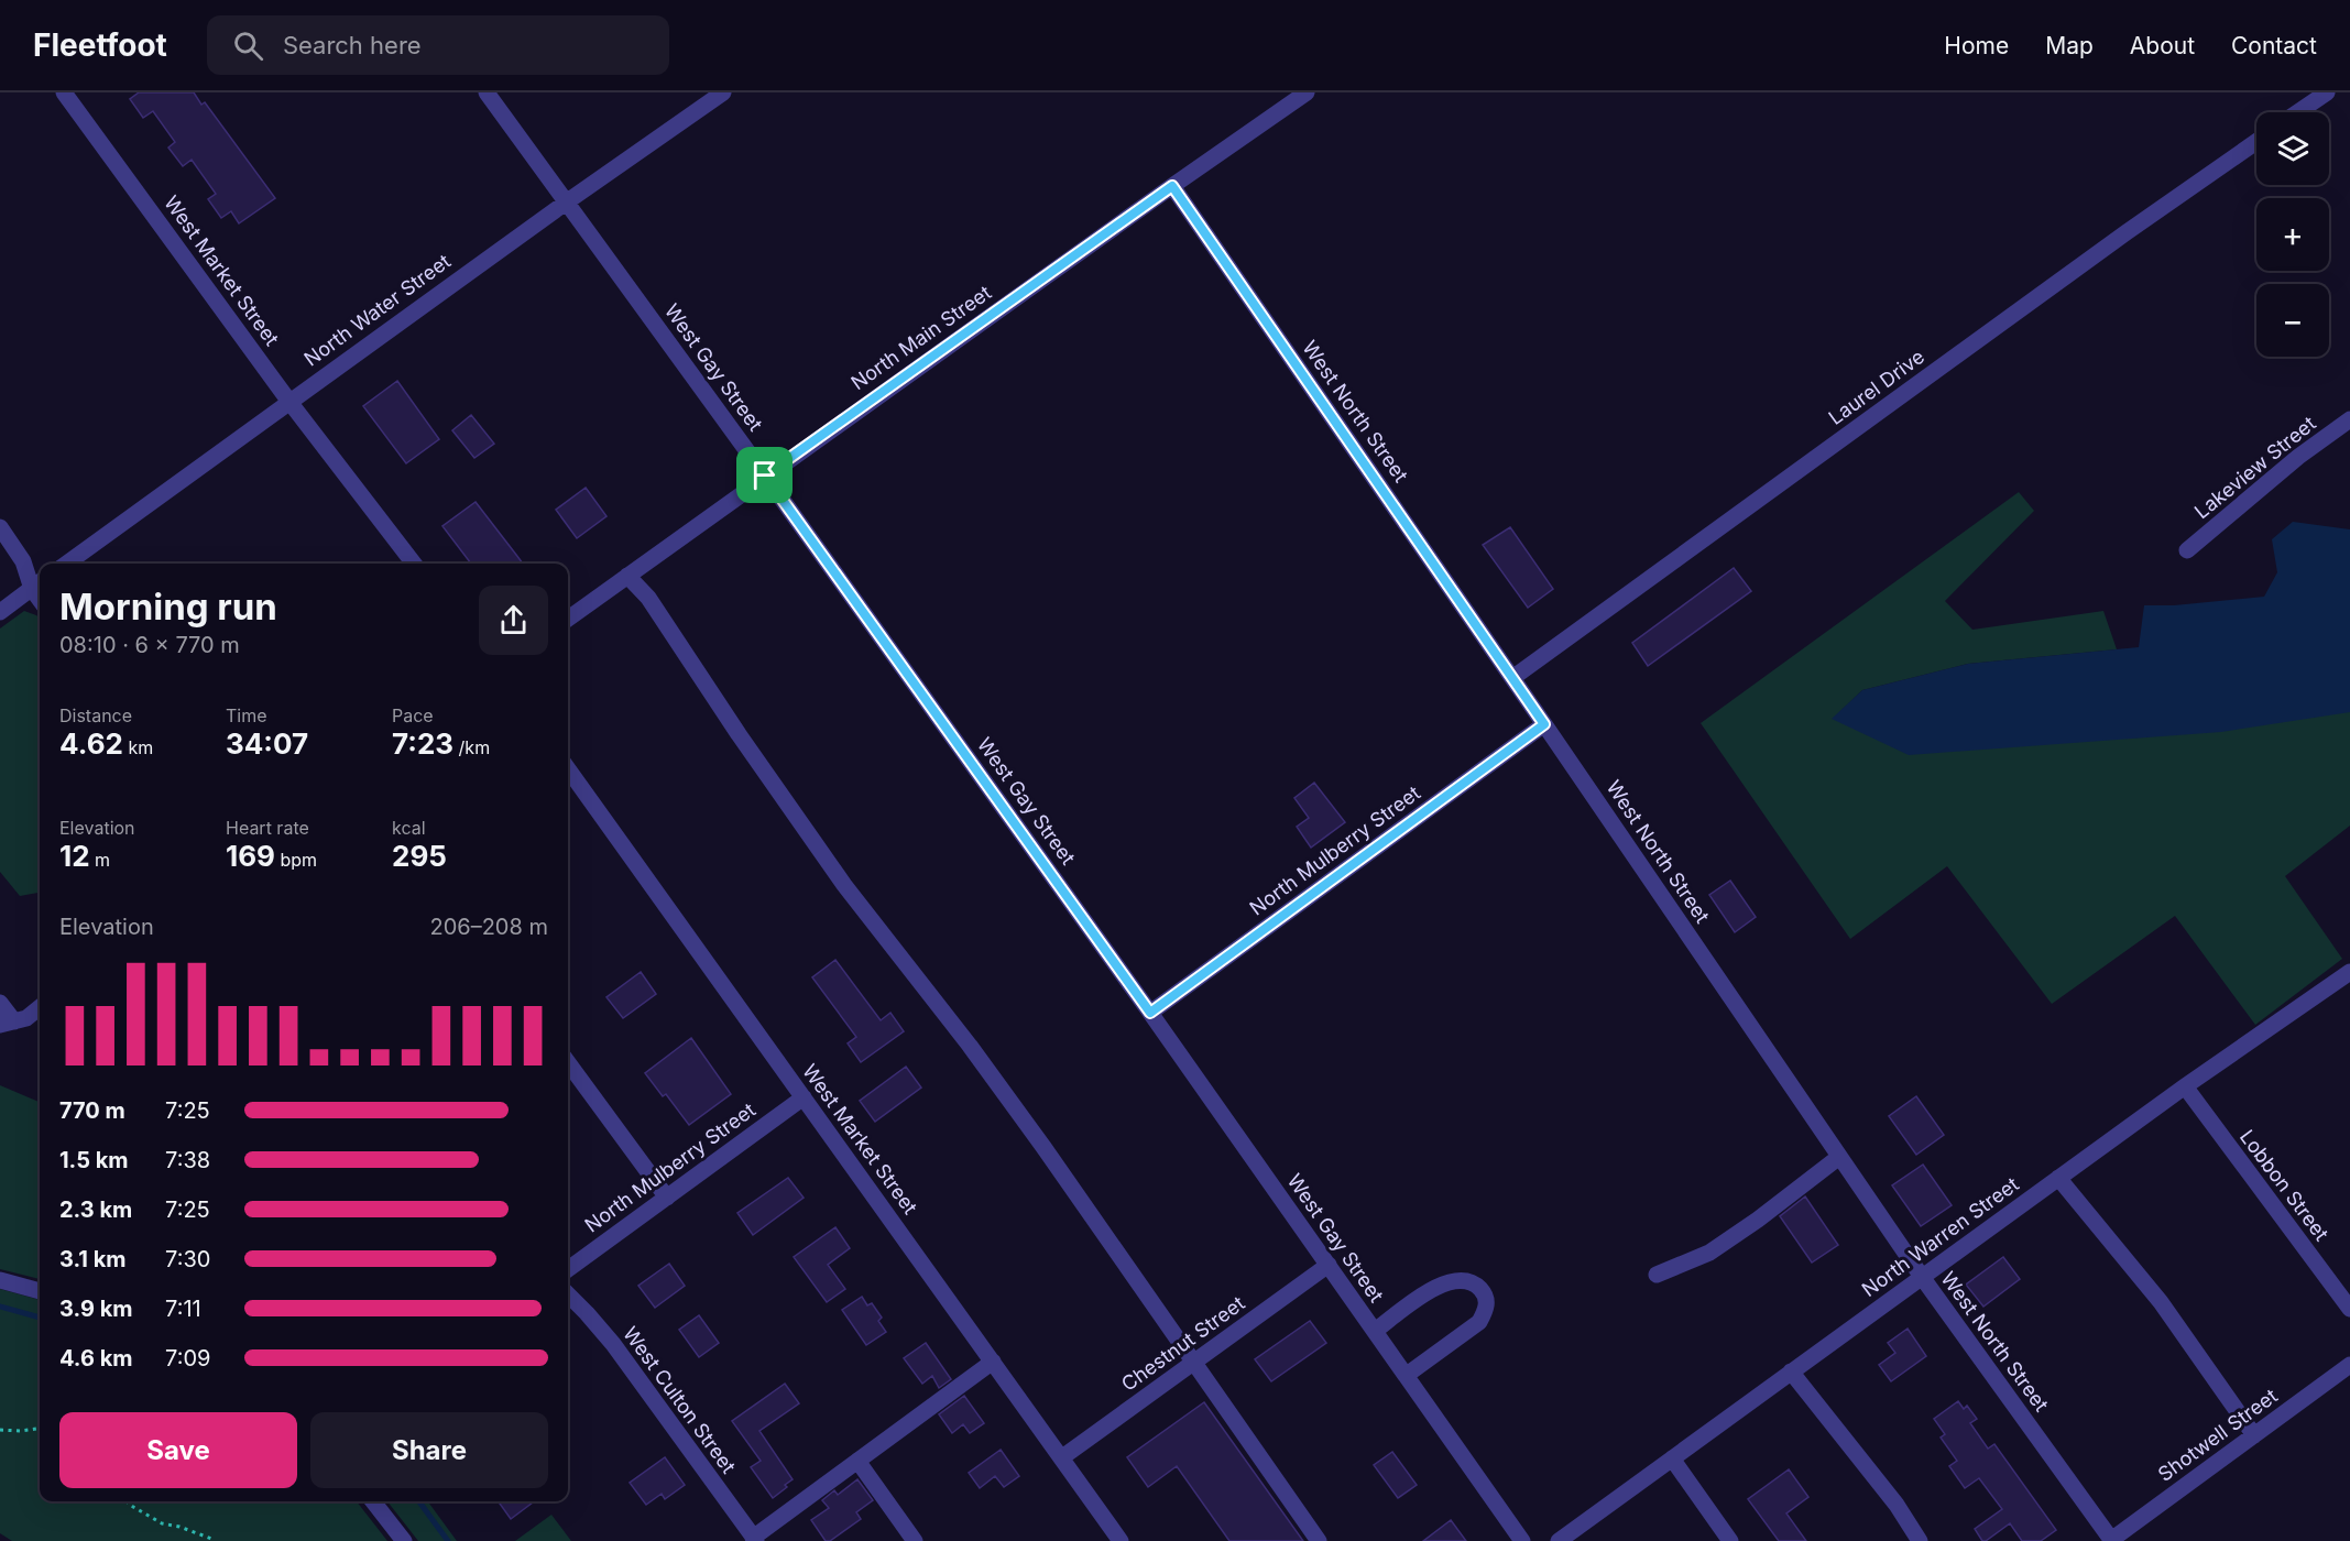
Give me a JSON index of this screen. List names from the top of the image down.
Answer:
{
  "streets": {
    "street": [
      "West Market Street",
      "North Water Street",
      "North Main Street",
      "West Gay Street",
      "Laurel Drive",
      "West North Street",
      "Lakeview Street",
      "North Mulberry Street",
      "Lobbon Street",
      "North Warren Street",
      "Chestnut Street",
      "West Culton Street",
      "Shotwell Street"
    ]
  },
  "crossings": [
    ["West Market Street", "North Water Street"],
    ["West Market Street", "North Mulberry Street"],
    ["West Market Street", "Chestnut Street"],
    ["North Water Street", "West Gay Street"],
    ["North Main Street", "West Gay Street"],
    ["North Main Street", "West North Street"],
    ["West Gay Street", "North Mulberry Street"],
    ["West Gay Street", "Chestnut Street"],
    ["Laurel Drive", "West North Street"],
    ["West North Street", "North Mulberry Street"],
    ["West North Street", "North Warren Street"],
    ["West North Street", "Shotwell Street"],
    ["Lobbon Street", "North Warren Street"]
  ],
  "page": {
    "header": "Fleetfoot",
    "search": "Search here",
    "nav": [
      "Home",
      "Map",
      "About",
      "Contact"
    ],
    "map_buttons": ["+", "−"],
    "heading": ["Morning run", "08:10 · 6 × 770 m"],
    "stats": [
      ["Distance", "4.62 km"],
      ["Time", "34:07"],
      ["Pace", "7:23 /km"],
      ["Elevation", "12 m"],
      ["Heart rate", "169 bpm"],
      ["kcal", "295"]
    ],
    "chart": ["Elevation", "206–208 m"],
    "list": [
      {
        "name": "770 m",
        "note": "7:25"
      },
      {
        "name": "1.5 km",
        "note": "7:38"
      },
      {
        "name": "2.3 km",
        "note": "7:25"
      },
      {
        "name": "3.1 km",
        "note": "7:30"
      },
      {
        "name": "3.9 km",
        "note": "7:11"
      },
      {
        "name": "4.6 km",
        "note": "7:09"
      }
    ],
    "buttons": ["Save", "Share"]
  }
}
